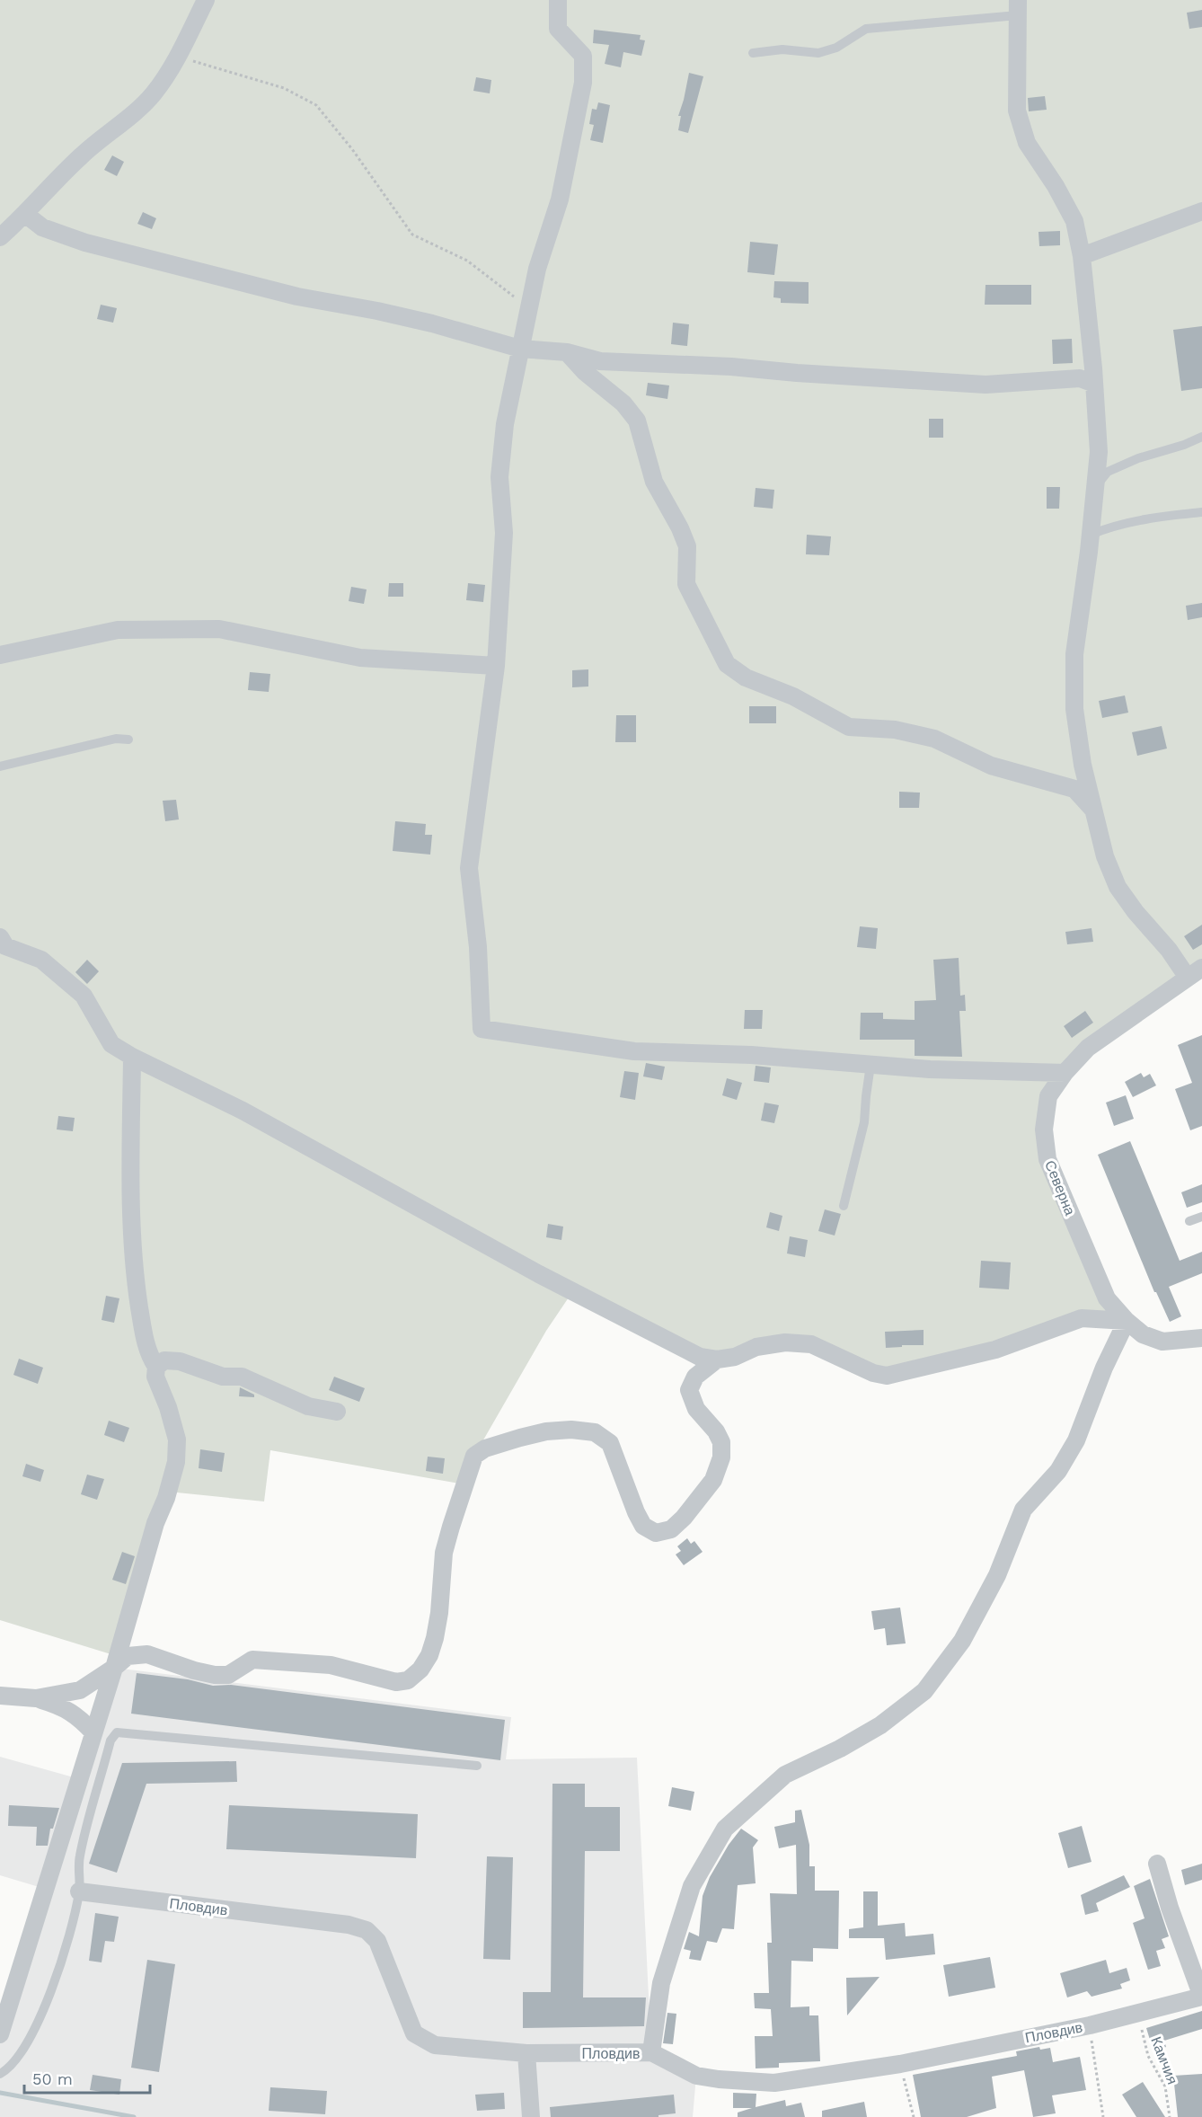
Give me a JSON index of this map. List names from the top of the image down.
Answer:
{
  "streets": {
    "street": ["Северна", "Пловдив"],
    "path": ["Камчия"]
  },
  "crossings": [
    ["Пловдив", "Камчия"]
  ],
  "scale_bar": "50 m"
}
